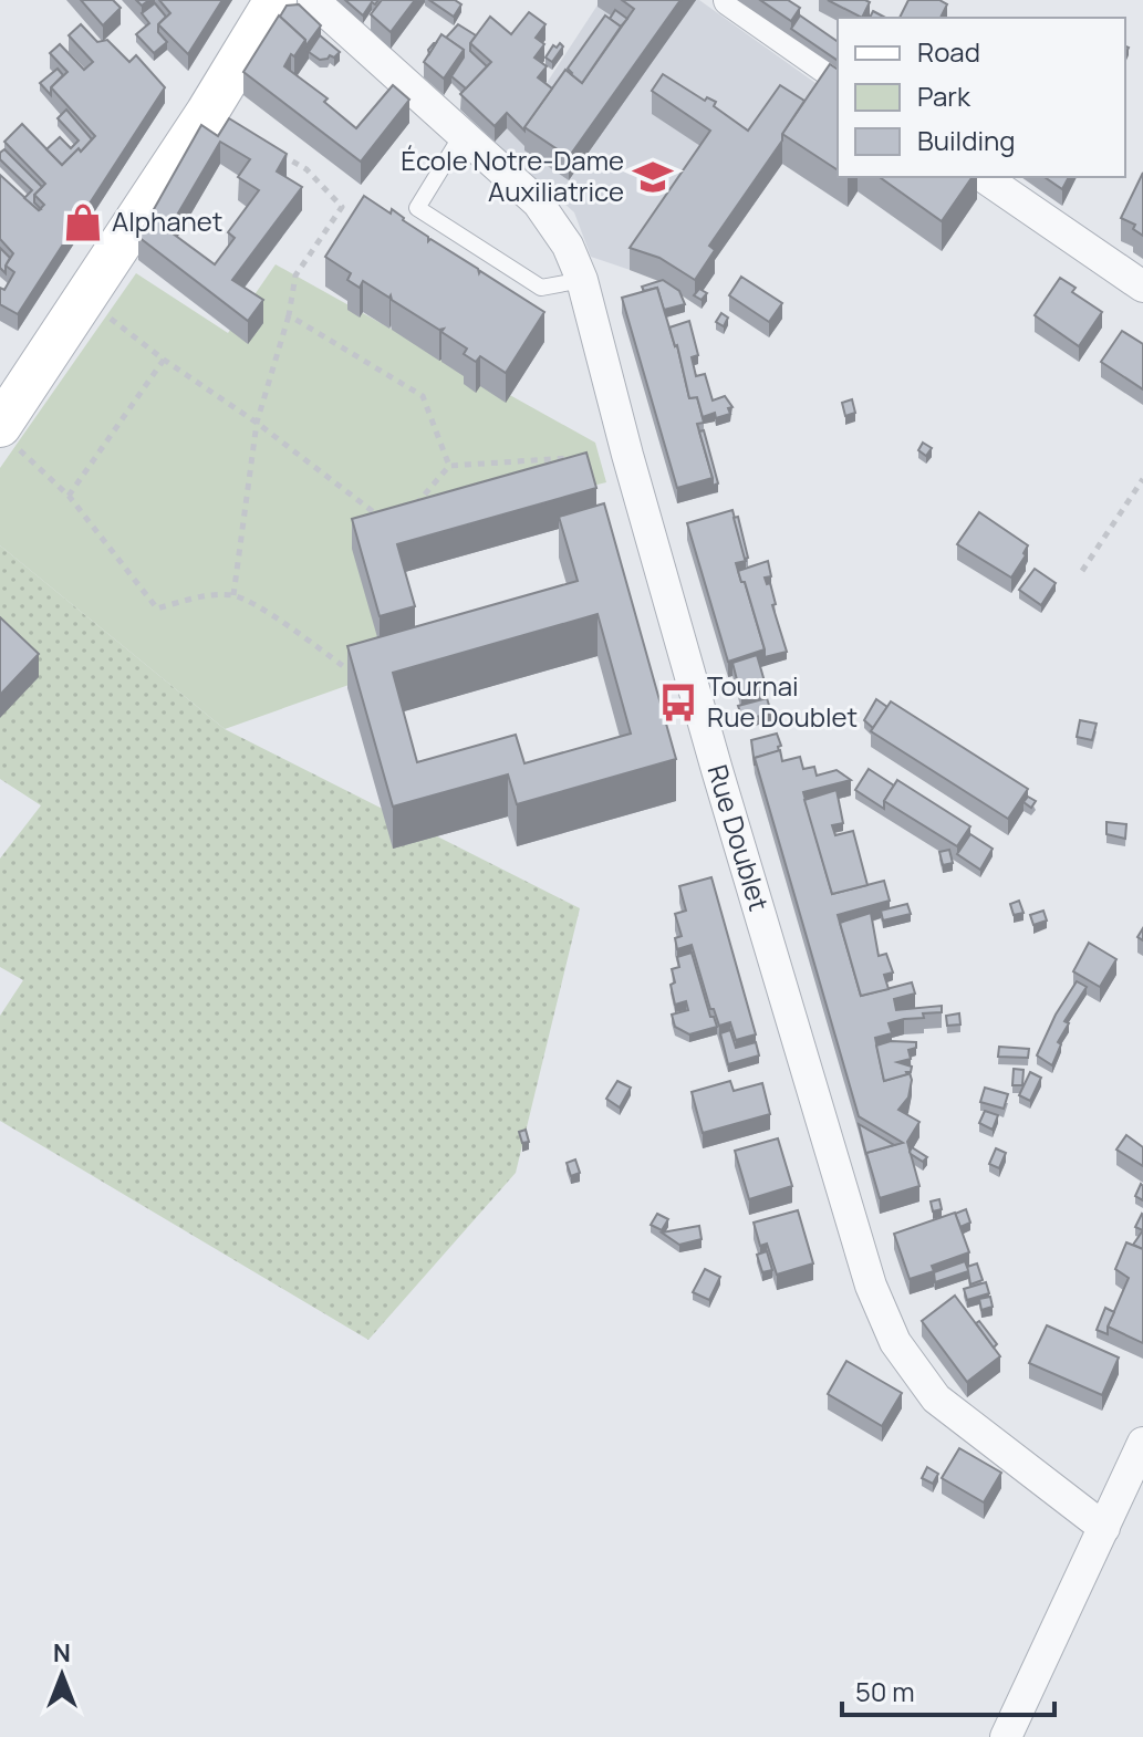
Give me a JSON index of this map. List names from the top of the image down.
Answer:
{
  "streets": {
    "street": ["Rue Doublet"]
  },
  "places": {
    "school or university": ["École Notre-Dame Auxiliatrice"],
    "shop": ["Alphanet"],
    "bus stop": ["Tournai Rue Doublet"]
  },
  "legend": ["Road", "Park", "Building"],
  "scale_bar": "50 m",
  "north": "top"
}
